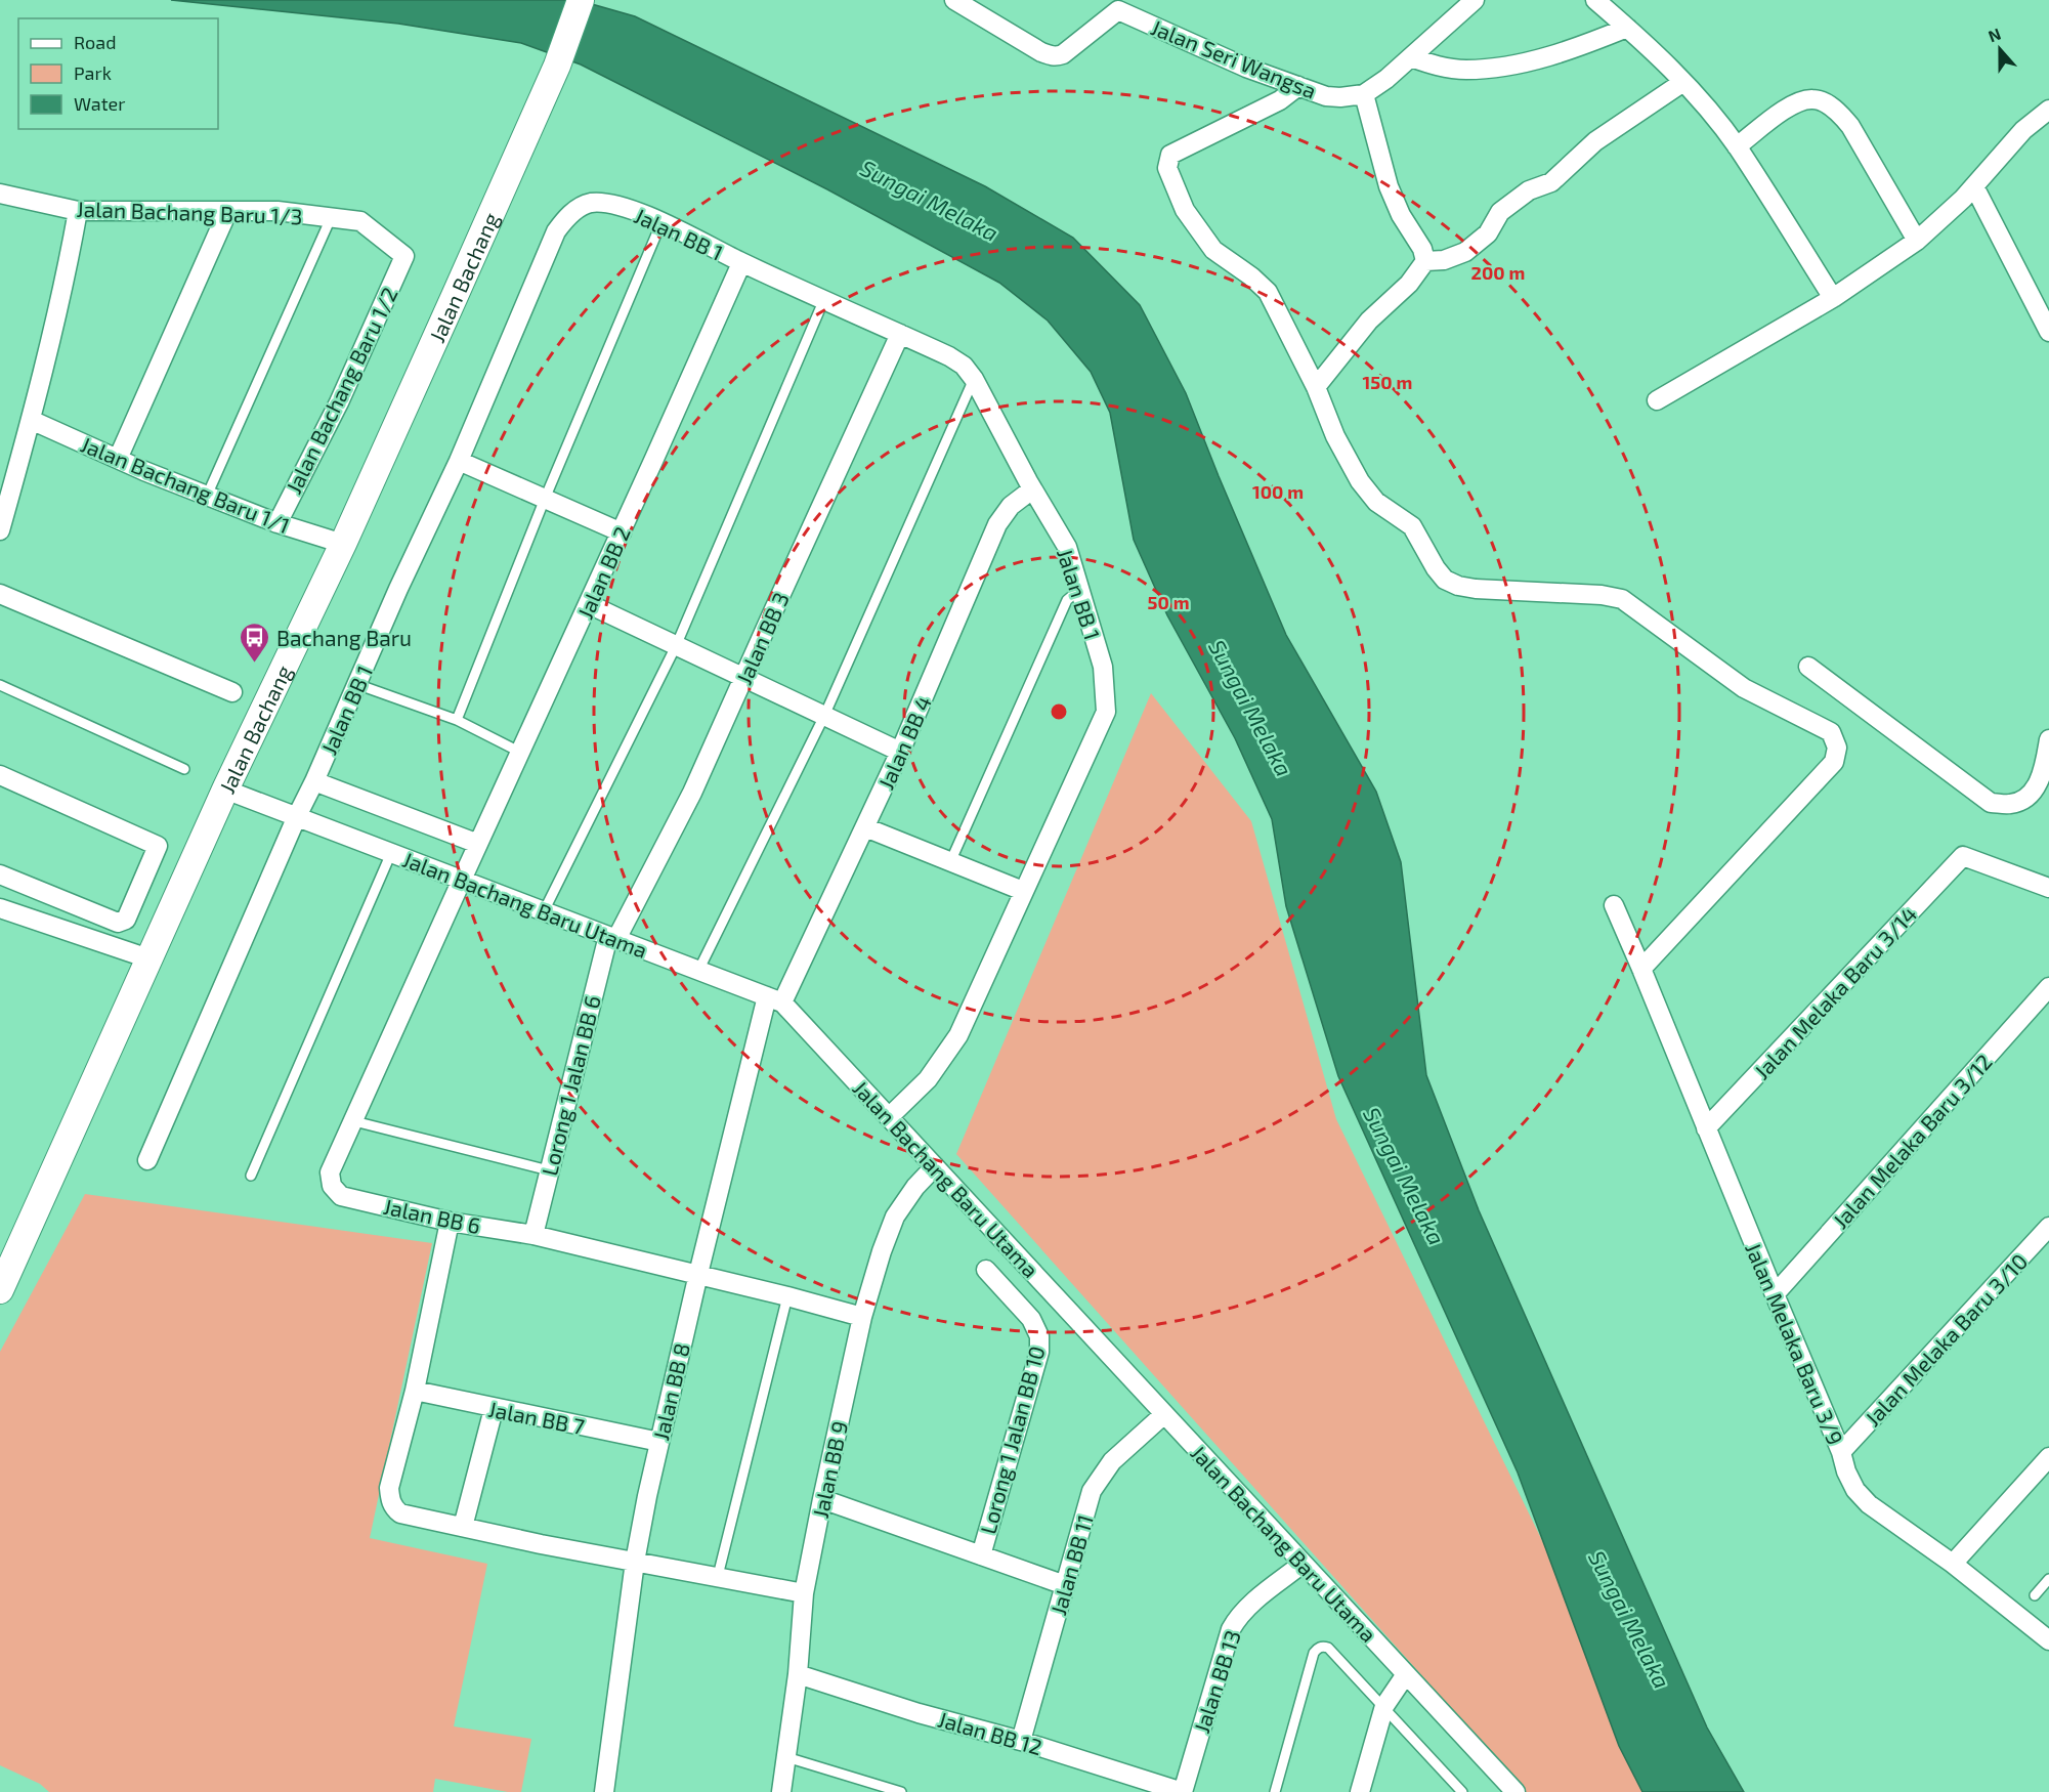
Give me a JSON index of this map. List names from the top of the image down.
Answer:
{
  "streets": {
    "street": [
      "Jalan Seri Wangsa",
      "Jalan Bachang Baru 1/3",
      "Jalan BB 1",
      "Jalan Bachang",
      "Jalan Bachang Baru 1/2",
      "Jalan Bachang Baru 1/1",
      "Jalan BB 2",
      "Jalan BB 3",
      "Jalan BB 4",
      "Jalan Bachang Baru Utama",
      "Jalan Melaka Baru 3/14",
      "Lorong 1 Jalan BB 6",
      "Jalan Melaka Baru 3/12",
      "Jalan BB 6",
      "Jalan Melaka Baru 3/10",
      "Jalan Melaka Baru 3/9",
      "Jalan BB 8",
      "Jalan BB 7",
      "Lorong 1 Jalan BB 10",
      "Jalan BB 9",
      "Jalan BB 11",
      "Jalan BB 13",
      "Jalan BB 12"
    ]
  },
  "crossings": [
    ["Jalan Bachang Baru 1/3", "Jalan Bachang Baru 1/2"],
    ["Jalan BB 1", "Jalan BB 2"],
    ["Jalan BB 1", "Jalan BB 3"],
    ["Jalan BB 1", "Jalan BB 4"],
    ["Jalan BB 1", "Jalan Bachang Baru Utama"],
    ["Jalan Bachang", "Jalan Bachang Baru 1/1"],
    ["Jalan Bachang", "Jalan Bachang Baru Utama"],
    ["Jalan Bachang Baru 1/2", "Jalan Bachang Baru 1/1"],
    ["Jalan BB 2", "Jalan Bachang Baru Utama"],
    ["Jalan BB 2", "Jalan BB 6"],
    ["Jalan BB 3", "Jalan Bachang Baru Utama"],
    ["Jalan BB 3", "Lorong 1 Jalan BB 6"],
    ["Jalan BB 4", "Jalan Bachang Baru Utama"],
    ["Jalan BB 4", "Jalan BB 8"],
    ["Jalan Bachang Baru Utama", "Lorong 1 Jalan BB 6"],
    ["Jalan Bachang Baru Utama", "Jalan BB 6"],
    ["Jalan Bachang Baru Utama", "Jalan BB 8"],
    ["Jalan Bachang Baru Utama", "Jalan BB 9"],
    ["Jalan Bachang Baru Utama", "Jalan BB 11"],
    ["Jalan Bachang Baru Utama", "Jalan BB 13"],
    ["Jalan Melaka Baru 3/14", "Jalan Melaka Baru 3/9"],
    ["Lorong 1 Jalan BB 6", "Jalan BB 6"],
    ["Jalan Melaka Baru 3/12", "Jalan Melaka Baru 3/9"],
    ["Jalan BB 6", "Jalan BB 8"],
    ["Jalan BB 6", "Jalan BB 9"],
    ["Jalan Melaka Baru 3/10", "Jalan Melaka Baru 3/9"],
    ["Jalan BB 8", "Jalan BB 7"],
    ["Jalan BB 9", "Jalan BB 12"],
    ["Jalan BB 11", "Jalan BB 12"],
    ["Jalan BB 13", "Jalan BB 12"]
  ],
  "water": ["Sungai Melaka"],
  "places": {
    "bus stop": ["Bachang Baru"]
  },
  "legend": ["Road", "Park", "Water"],
  "north": "top",
  "rings": [
    "200 m",
    "150 m",
    "100 m",
    "50 m"
  ]
}
